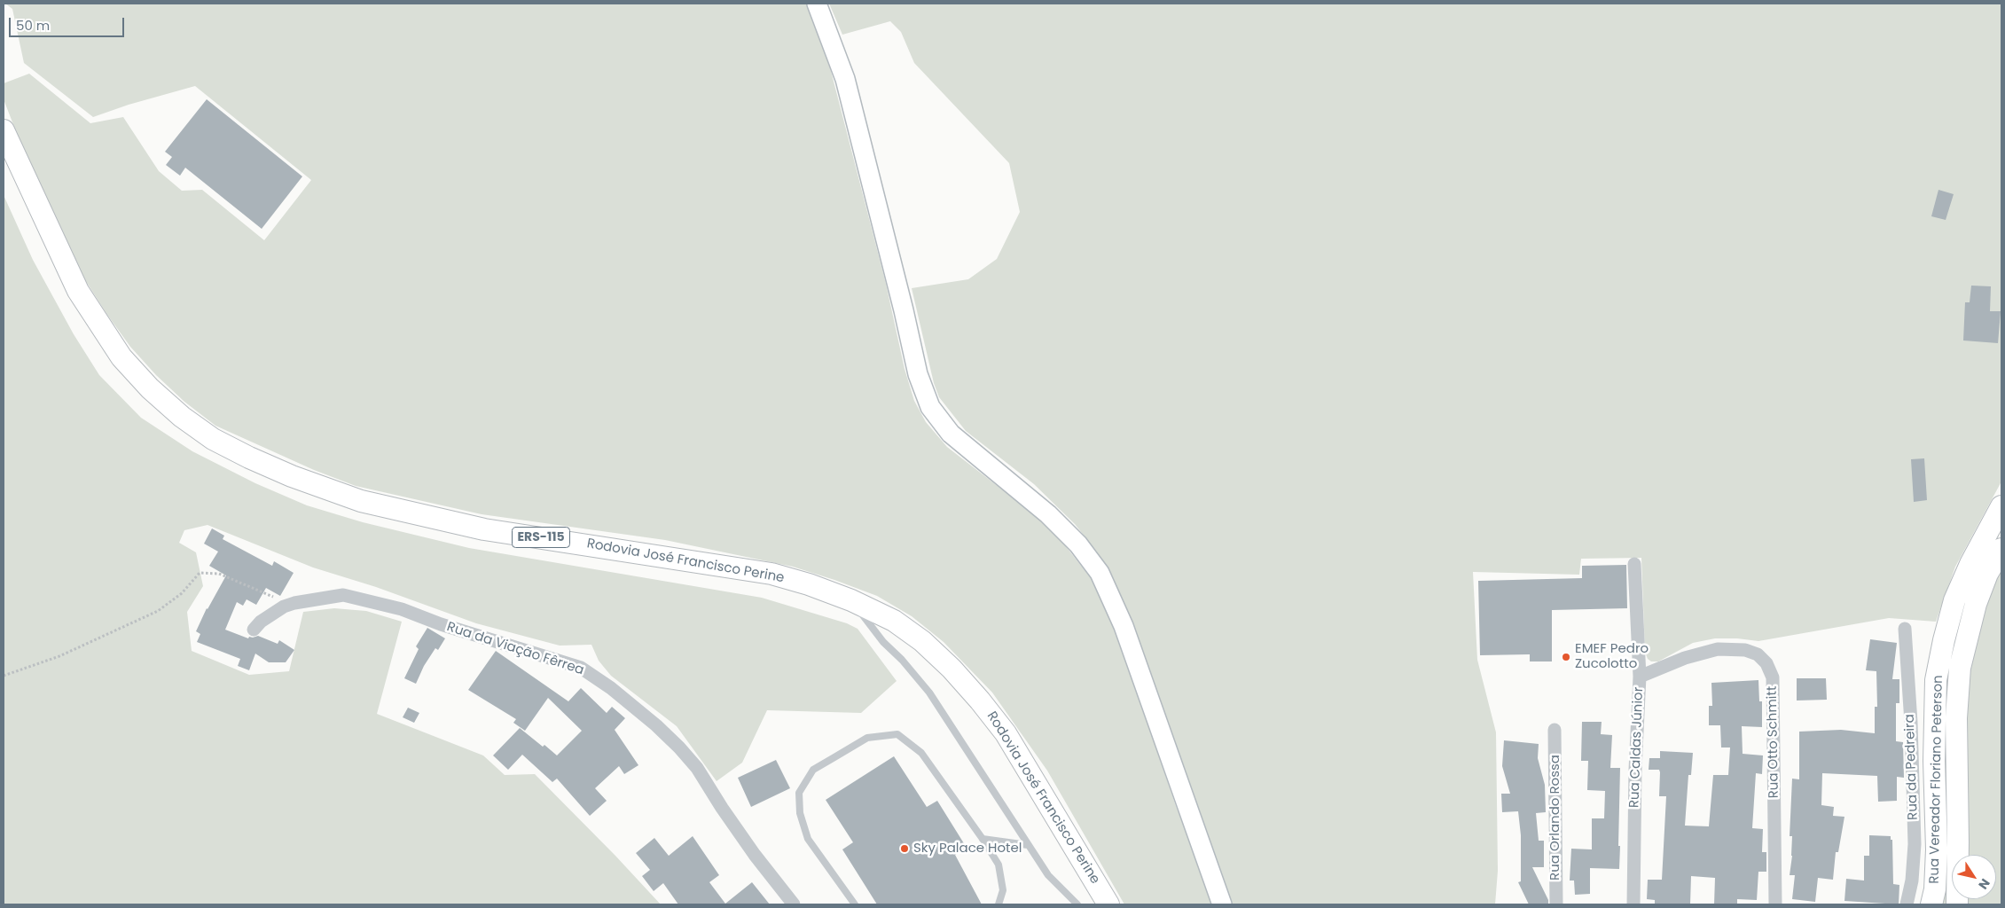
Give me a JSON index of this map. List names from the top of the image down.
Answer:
{
  "streets": {
    "main road": ["ERS-115", "Rodovia José Francisco Perine", "Rua Vereador Floriano Peterson"],
    "street": [
      "Rua da Viação Fêrrea",
      "Rua Otto Schmitt",
      "Rua Caldas Júnior",
      "Rua da Pedreira",
      "Rua Orlando Rossa"
    ]
  },
  "crossings": [
    ["Rua Otto Schmitt", "Rua Caldas Júnior"]
  ],
  "places": ["EMEF Pedro Zucolotto", "Sky Palace Hotel"],
  "scale_bar": "50 m",
  "north": "bottom right"
}
